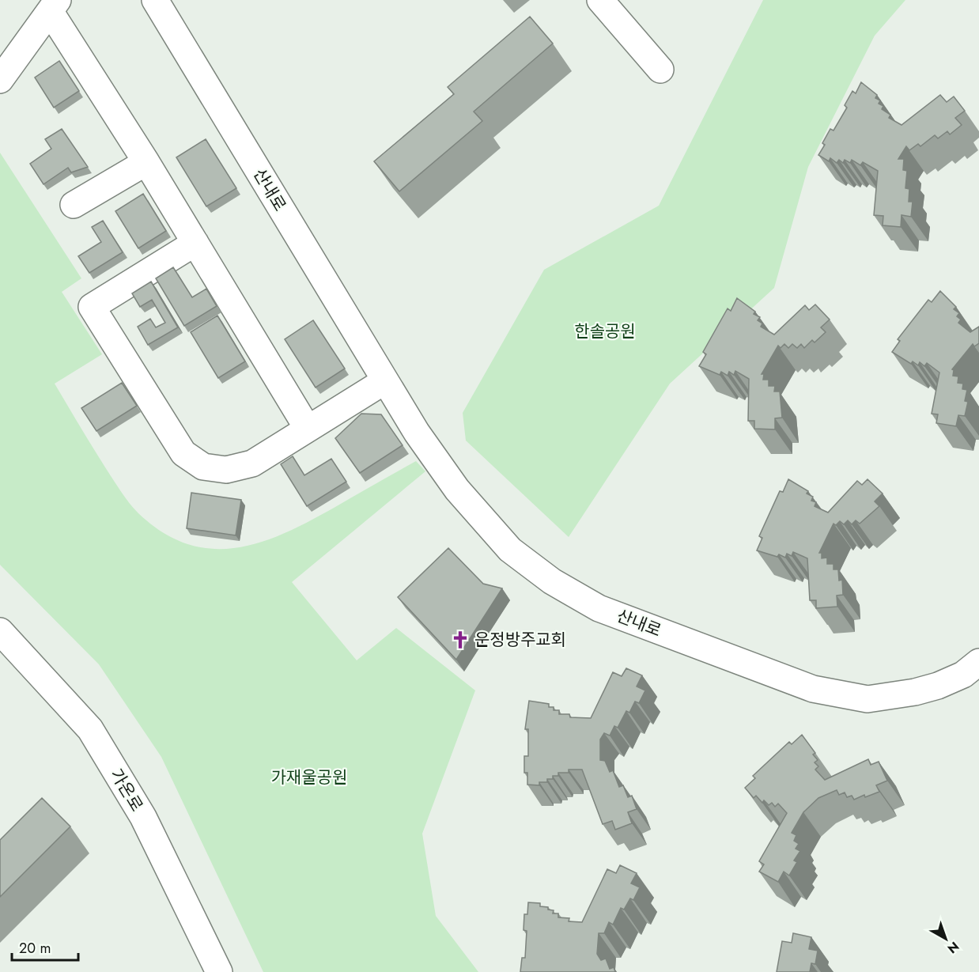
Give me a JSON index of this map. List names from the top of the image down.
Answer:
{
  "streets": {
    "street": ["산내로", "가온로"]
  },
  "parks": ["한솔공원", "가재울공원"],
  "places": {
    "church": ["운정방주교회"]
  },
  "scale_bar": "20 m",
  "north": "bottom right"
}
